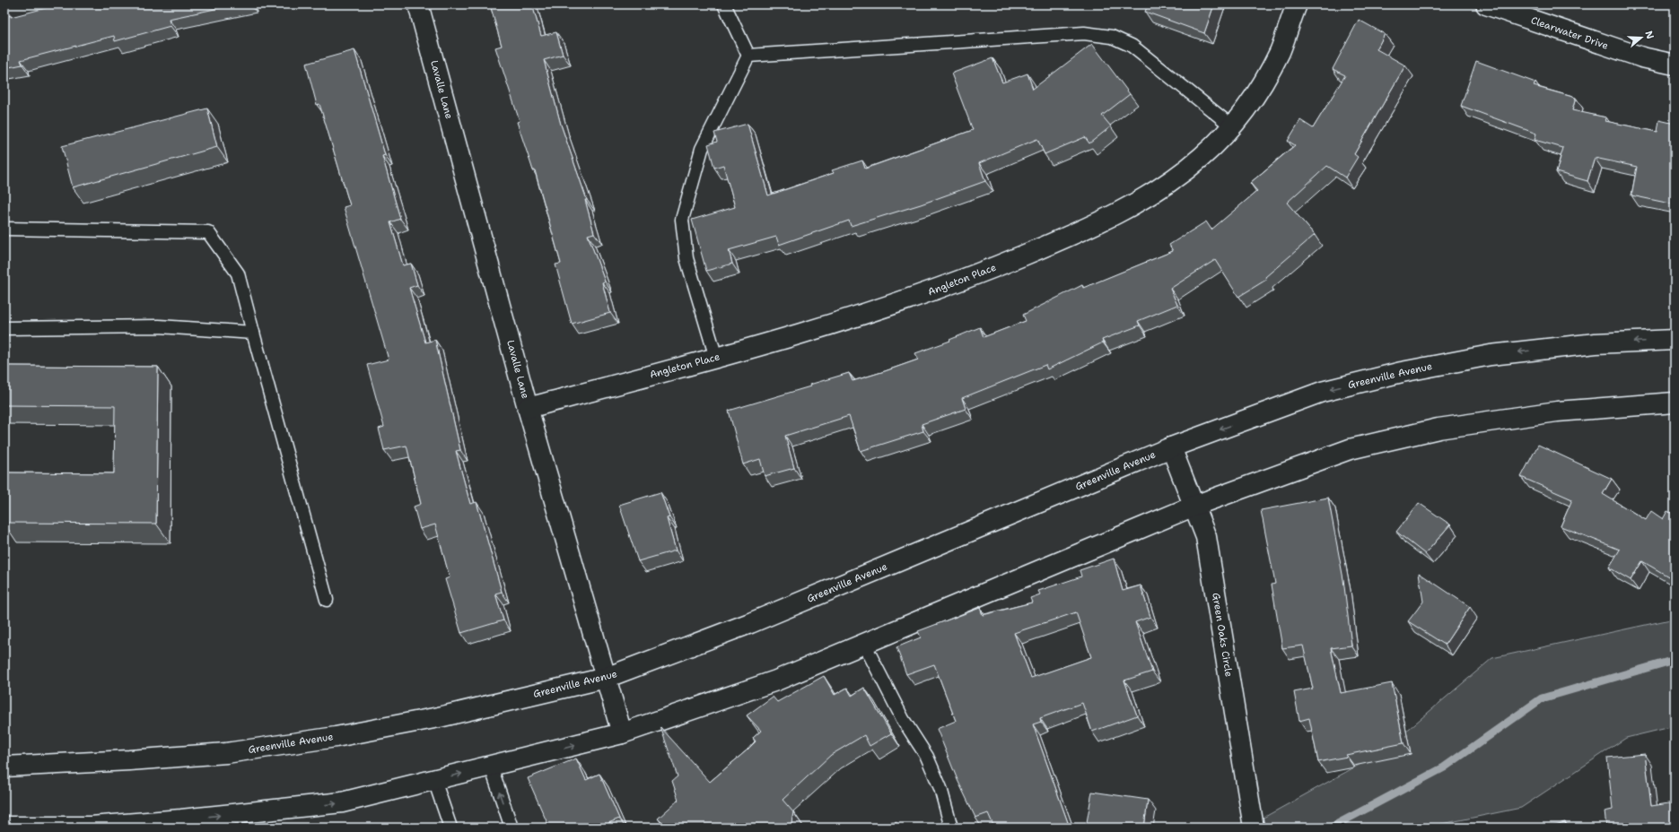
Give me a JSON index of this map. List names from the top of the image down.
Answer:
{
  "streets": {
    "main road": [
      "Clearwater Drive",
      "Lavalle Lane",
      "Angleton Place",
      "Greenville Avenue",
      "Green Oaks Circle"
    ]
  },
  "crossings": [
    ["Lavalle Lane", "Angleton Place"],
    ["Lavalle Lane", "Greenville Avenue"],
    ["Greenville Avenue", "Green Oaks Circle"]
  ],
  "north": "right"
}
